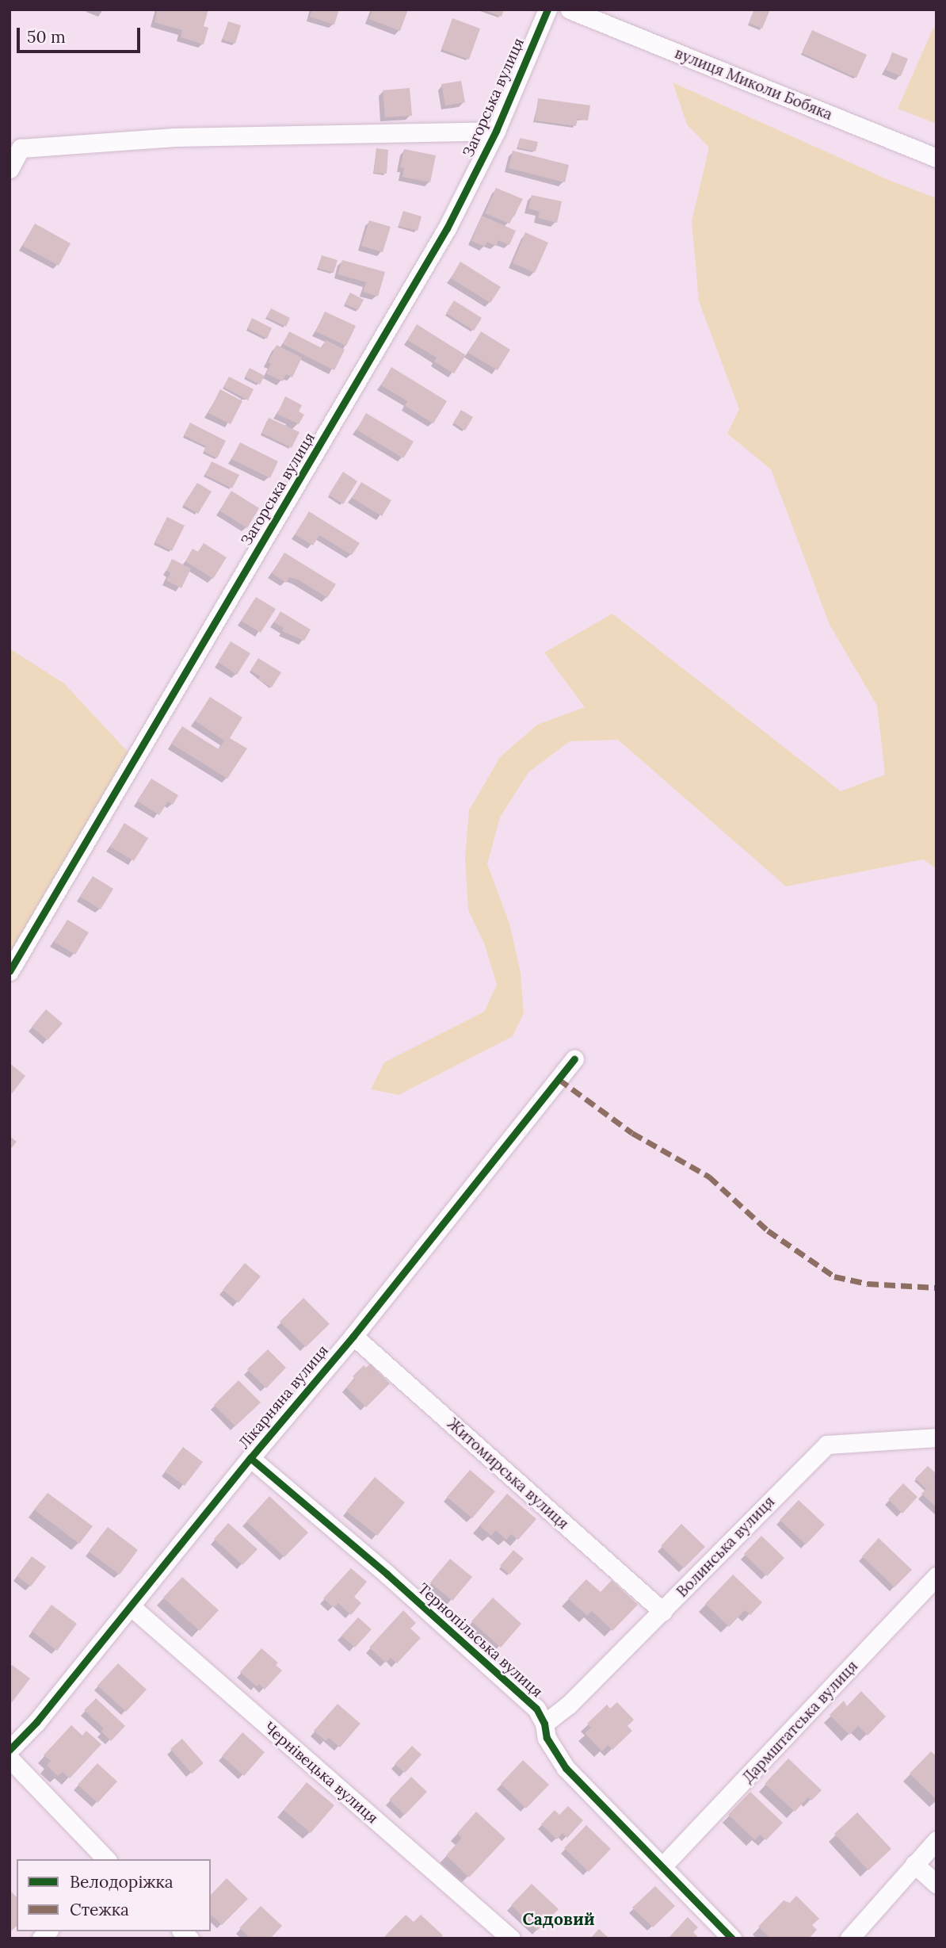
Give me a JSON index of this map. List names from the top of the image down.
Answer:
{
  "streets": {
    "street": [
      "вулиця Миколи Бобяка",
      "Загорська вулиця",
      "Лікарняна вулиця",
      "Житомирська вулиця",
      "Волинська вулиця",
      "Тернопільська вулиця",
      "Дармштатська вулиця",
      "Чернівецька вулиця"
    ]
  },
  "crossings": [
    ["Лікарняна вулиця", "Житомирська вулиця"],
    ["Лікарняна вулиця", "Тернопільська вулиця"],
    ["Лікарняна вулиця", "Чернівецька вулиця"],
    ["Житомирська вулиця", "Волинська вулиця"],
    ["Волинська вулиця", "Тернопільська вулиця"],
    ["Тернопільська вулиця", "Дармштатська вулиця"]
  ],
  "districts": ["Садовий"],
  "legend": ["Велодоріжка", "Стежка"],
  "scale_bar": "50 m"
}
